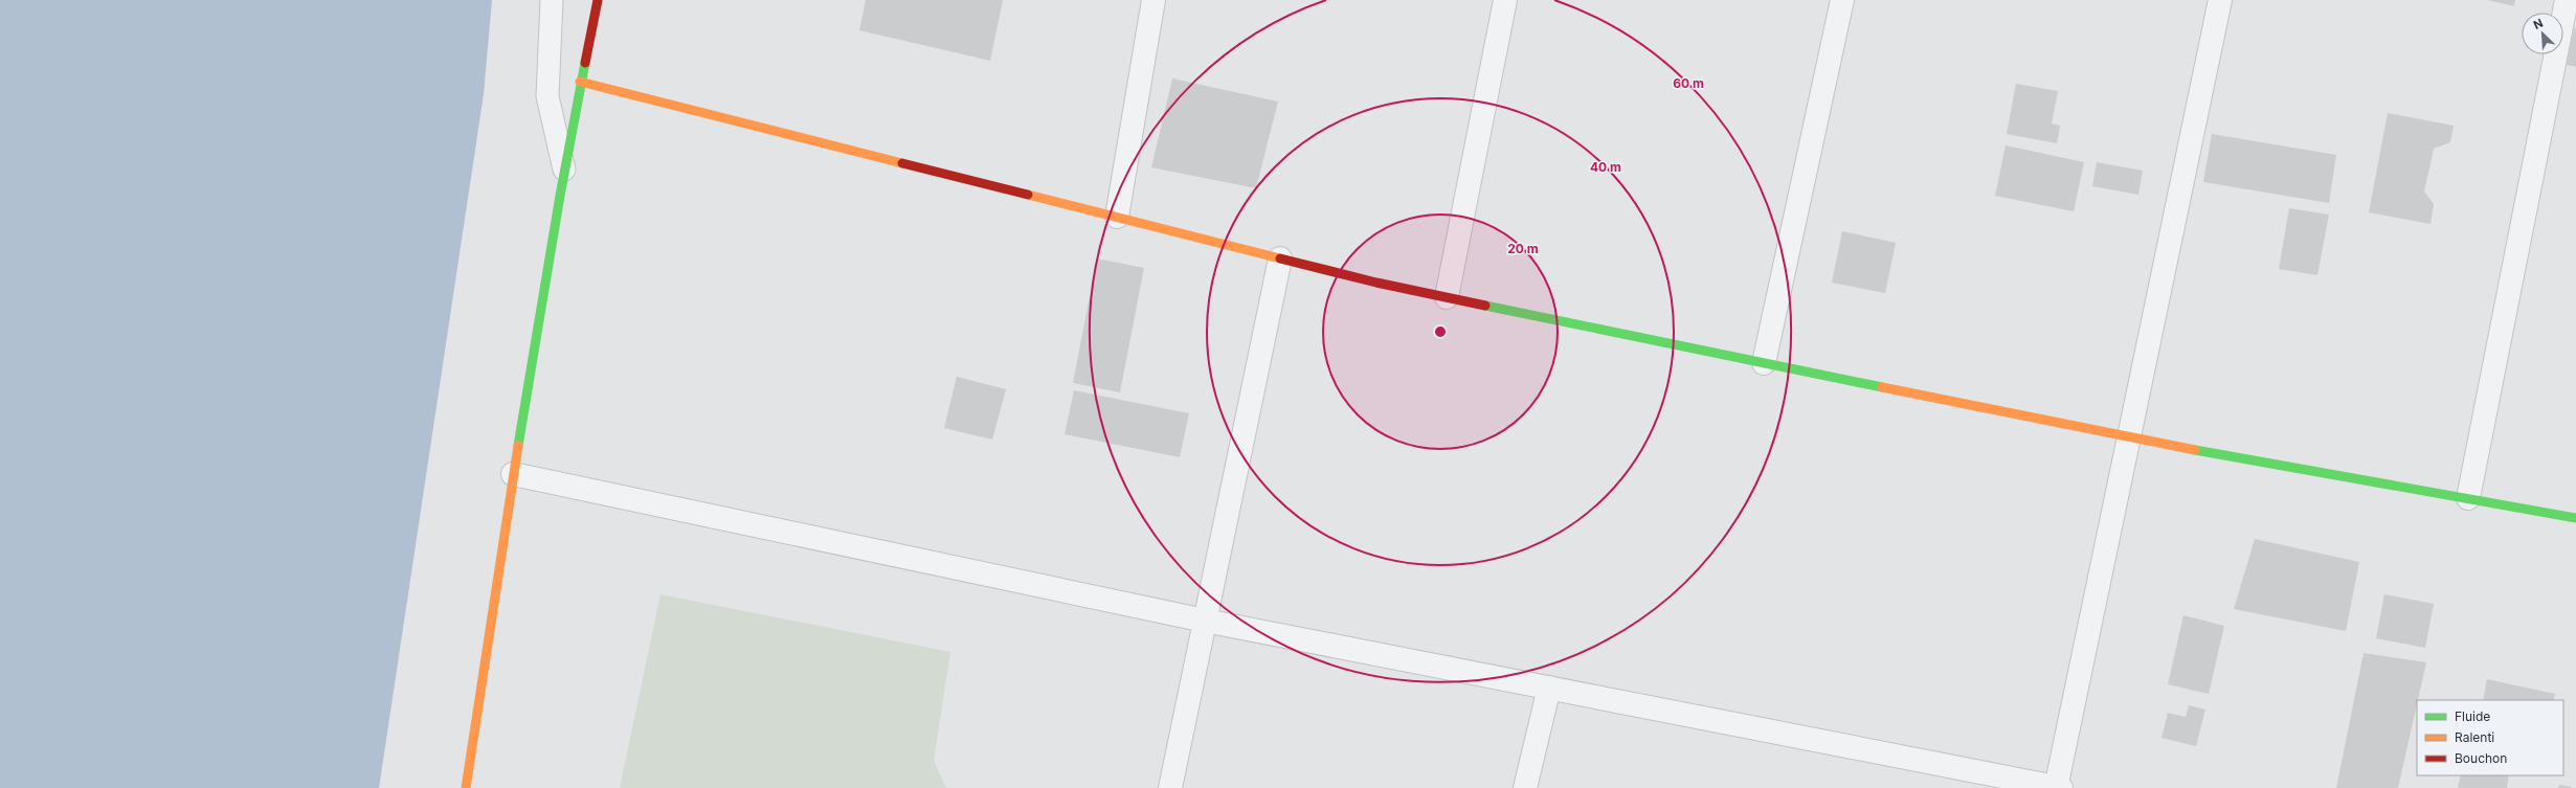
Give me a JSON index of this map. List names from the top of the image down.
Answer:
{
  "legend": ["Fluide", "Ralenti", "Bouchon"],
  "north": "top left",
  "rings": ["60 m", "40 m", "20 m"]
}
